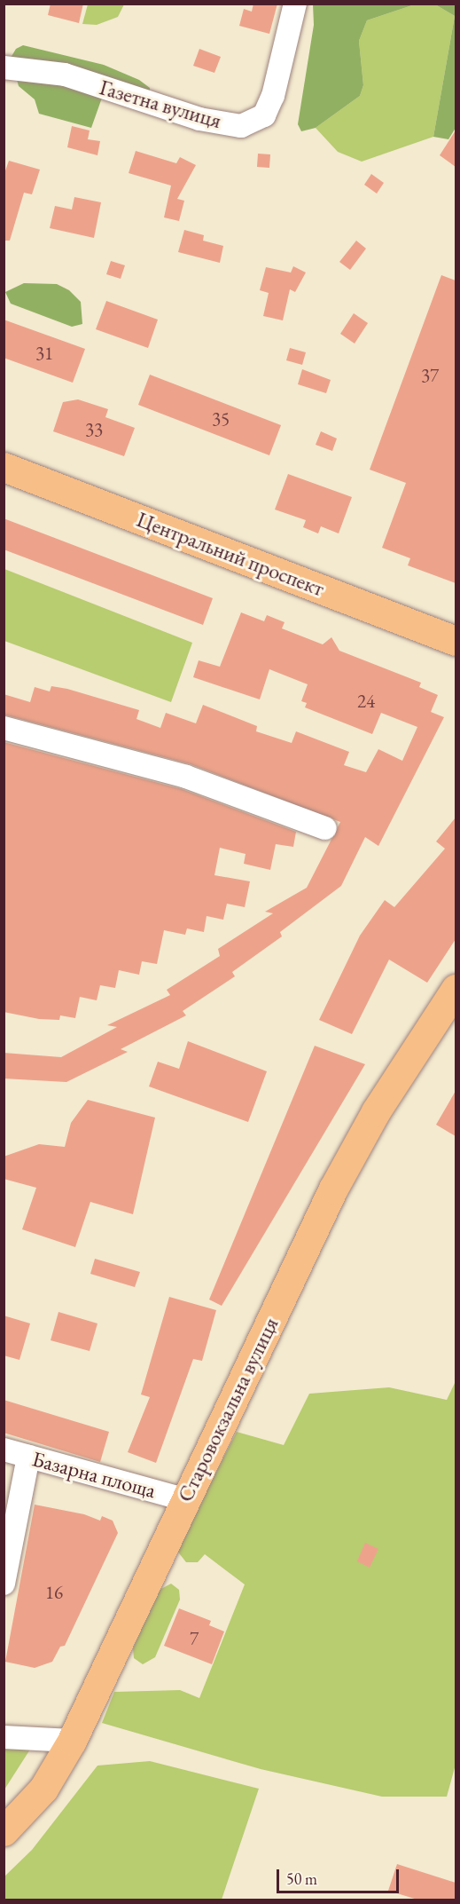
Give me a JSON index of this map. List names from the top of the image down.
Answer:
{
  "streets": {
    "main road": ["Центральний проспект", "Старовокзальна вулиця"],
    "street": ["Газетна вулиця", "Базарна площа"]
  },
  "crossings": [
    ["Старовокзальна вулиця", "Базарна площа"]
  ],
  "house_numbers": [
    "31",
    "37",
    "35",
    "33",
    "24",
    "16",
    "7"
  ],
  "scale_bar": "50 m"
}
